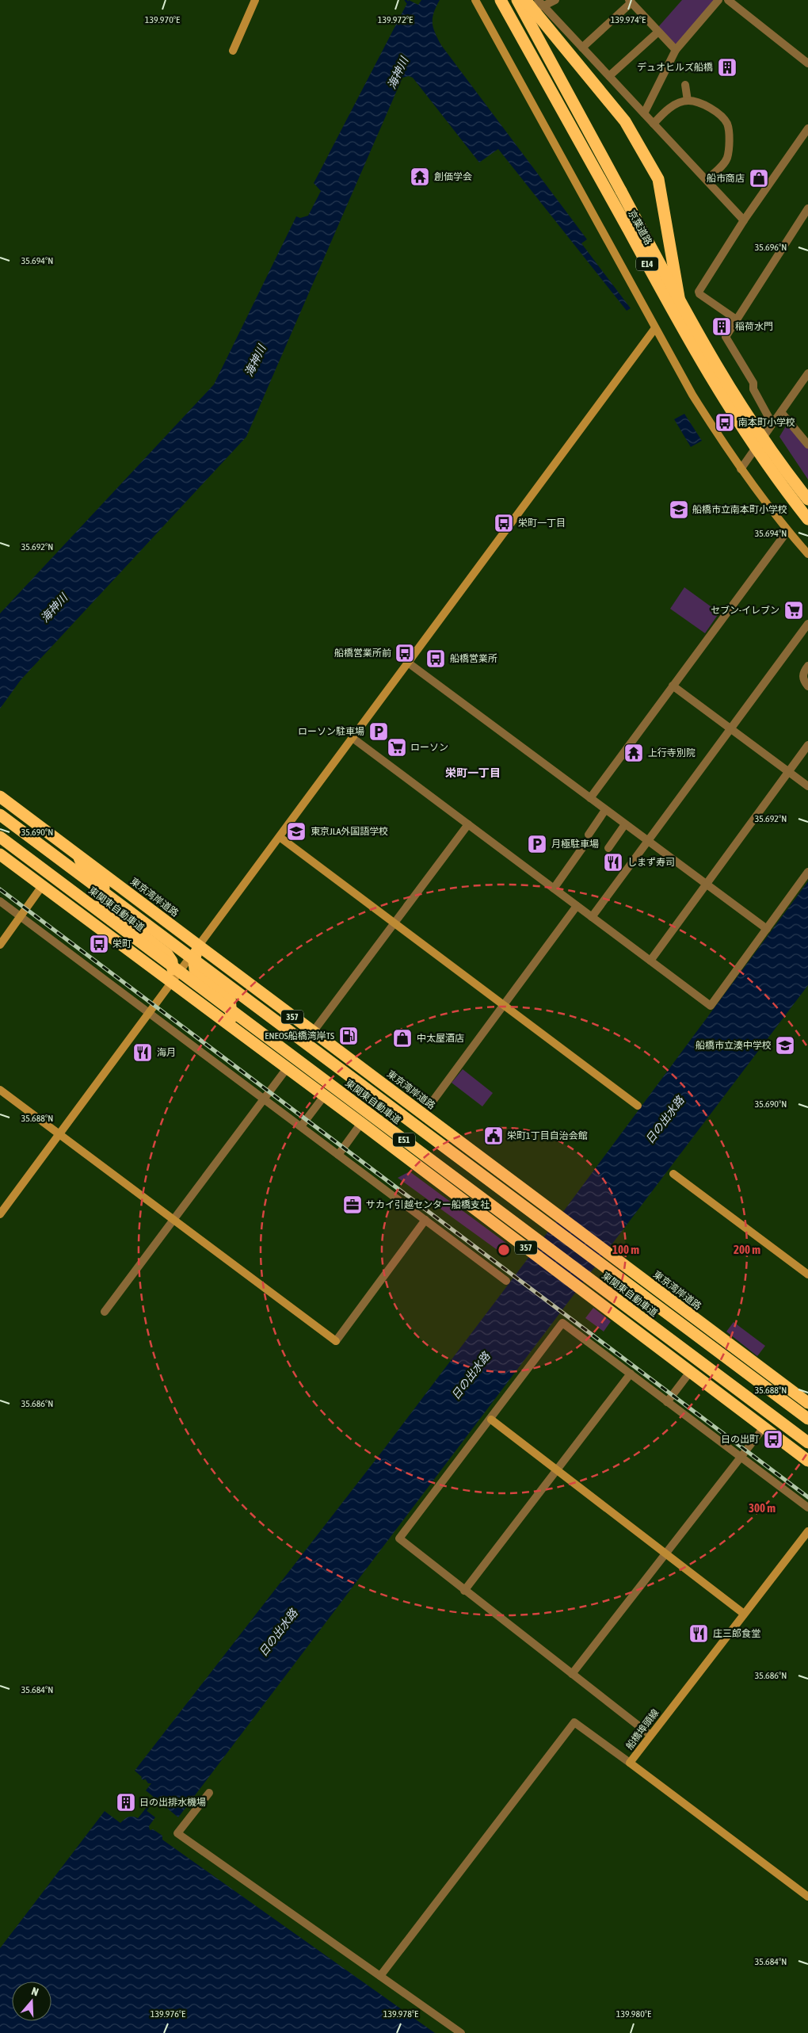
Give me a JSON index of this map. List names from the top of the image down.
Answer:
{
  "streets": {
    "highway": [
      "京葉道路",
      "E14",
      "東京湾岸道路",
      "東関東自動車道",
      "357",
      "E51"
    ],
    "street": ["船橋埠頭線"]
  },
  "districts": ["栄町一丁目"],
  "water": ["海神川", "日の出水路"],
  "places": {
    "building": ["デュオヒルズ船橋", "稲荷水門", "日の出排水機場"],
    "temple": ["創価学会", "上行寺別院"],
    "shop": ["船市商店", "中太屋酒店"],
    "bus stop": [
      "南本町小学校",
      "栄町一丁目",
      "船橋営業所前",
      "船橋営業所",
      "栄町",
      "日の出町"
    ],
    "school or university": ["船橋市立南本町小学校", "東京JLA外国語学校", "船橋市立湊中学校"],
    "supermarket": ["セブン-イレブン", "ローソン"],
    "parking": ["ローソン駐車場", "月極駐車場"],
    "restaurant": ["しまず寿司", "海月", "庄三郎食堂"],
    "fuel station": ["ENEOS船橋湾岸TS"],
    "public building": ["栄町1丁目自治会館"],
    "office": ["サカイ引越センター船橋支社"]
  },
  "north": "top",
  "coordinates": [
    "139.970°E",
    "139.972°E",
    "139.974°E",
    "35.696°N",
    "35.694°N",
    "35.692°N",
    "35.690°N",
    "35.688°N",
    "35.686°N",
    "35.684°N",
    "139.976°E",
    "139.978°E",
    "139.980°E"
  ],
  "rings": ["100 m", "200 m", "300 m"]
}
